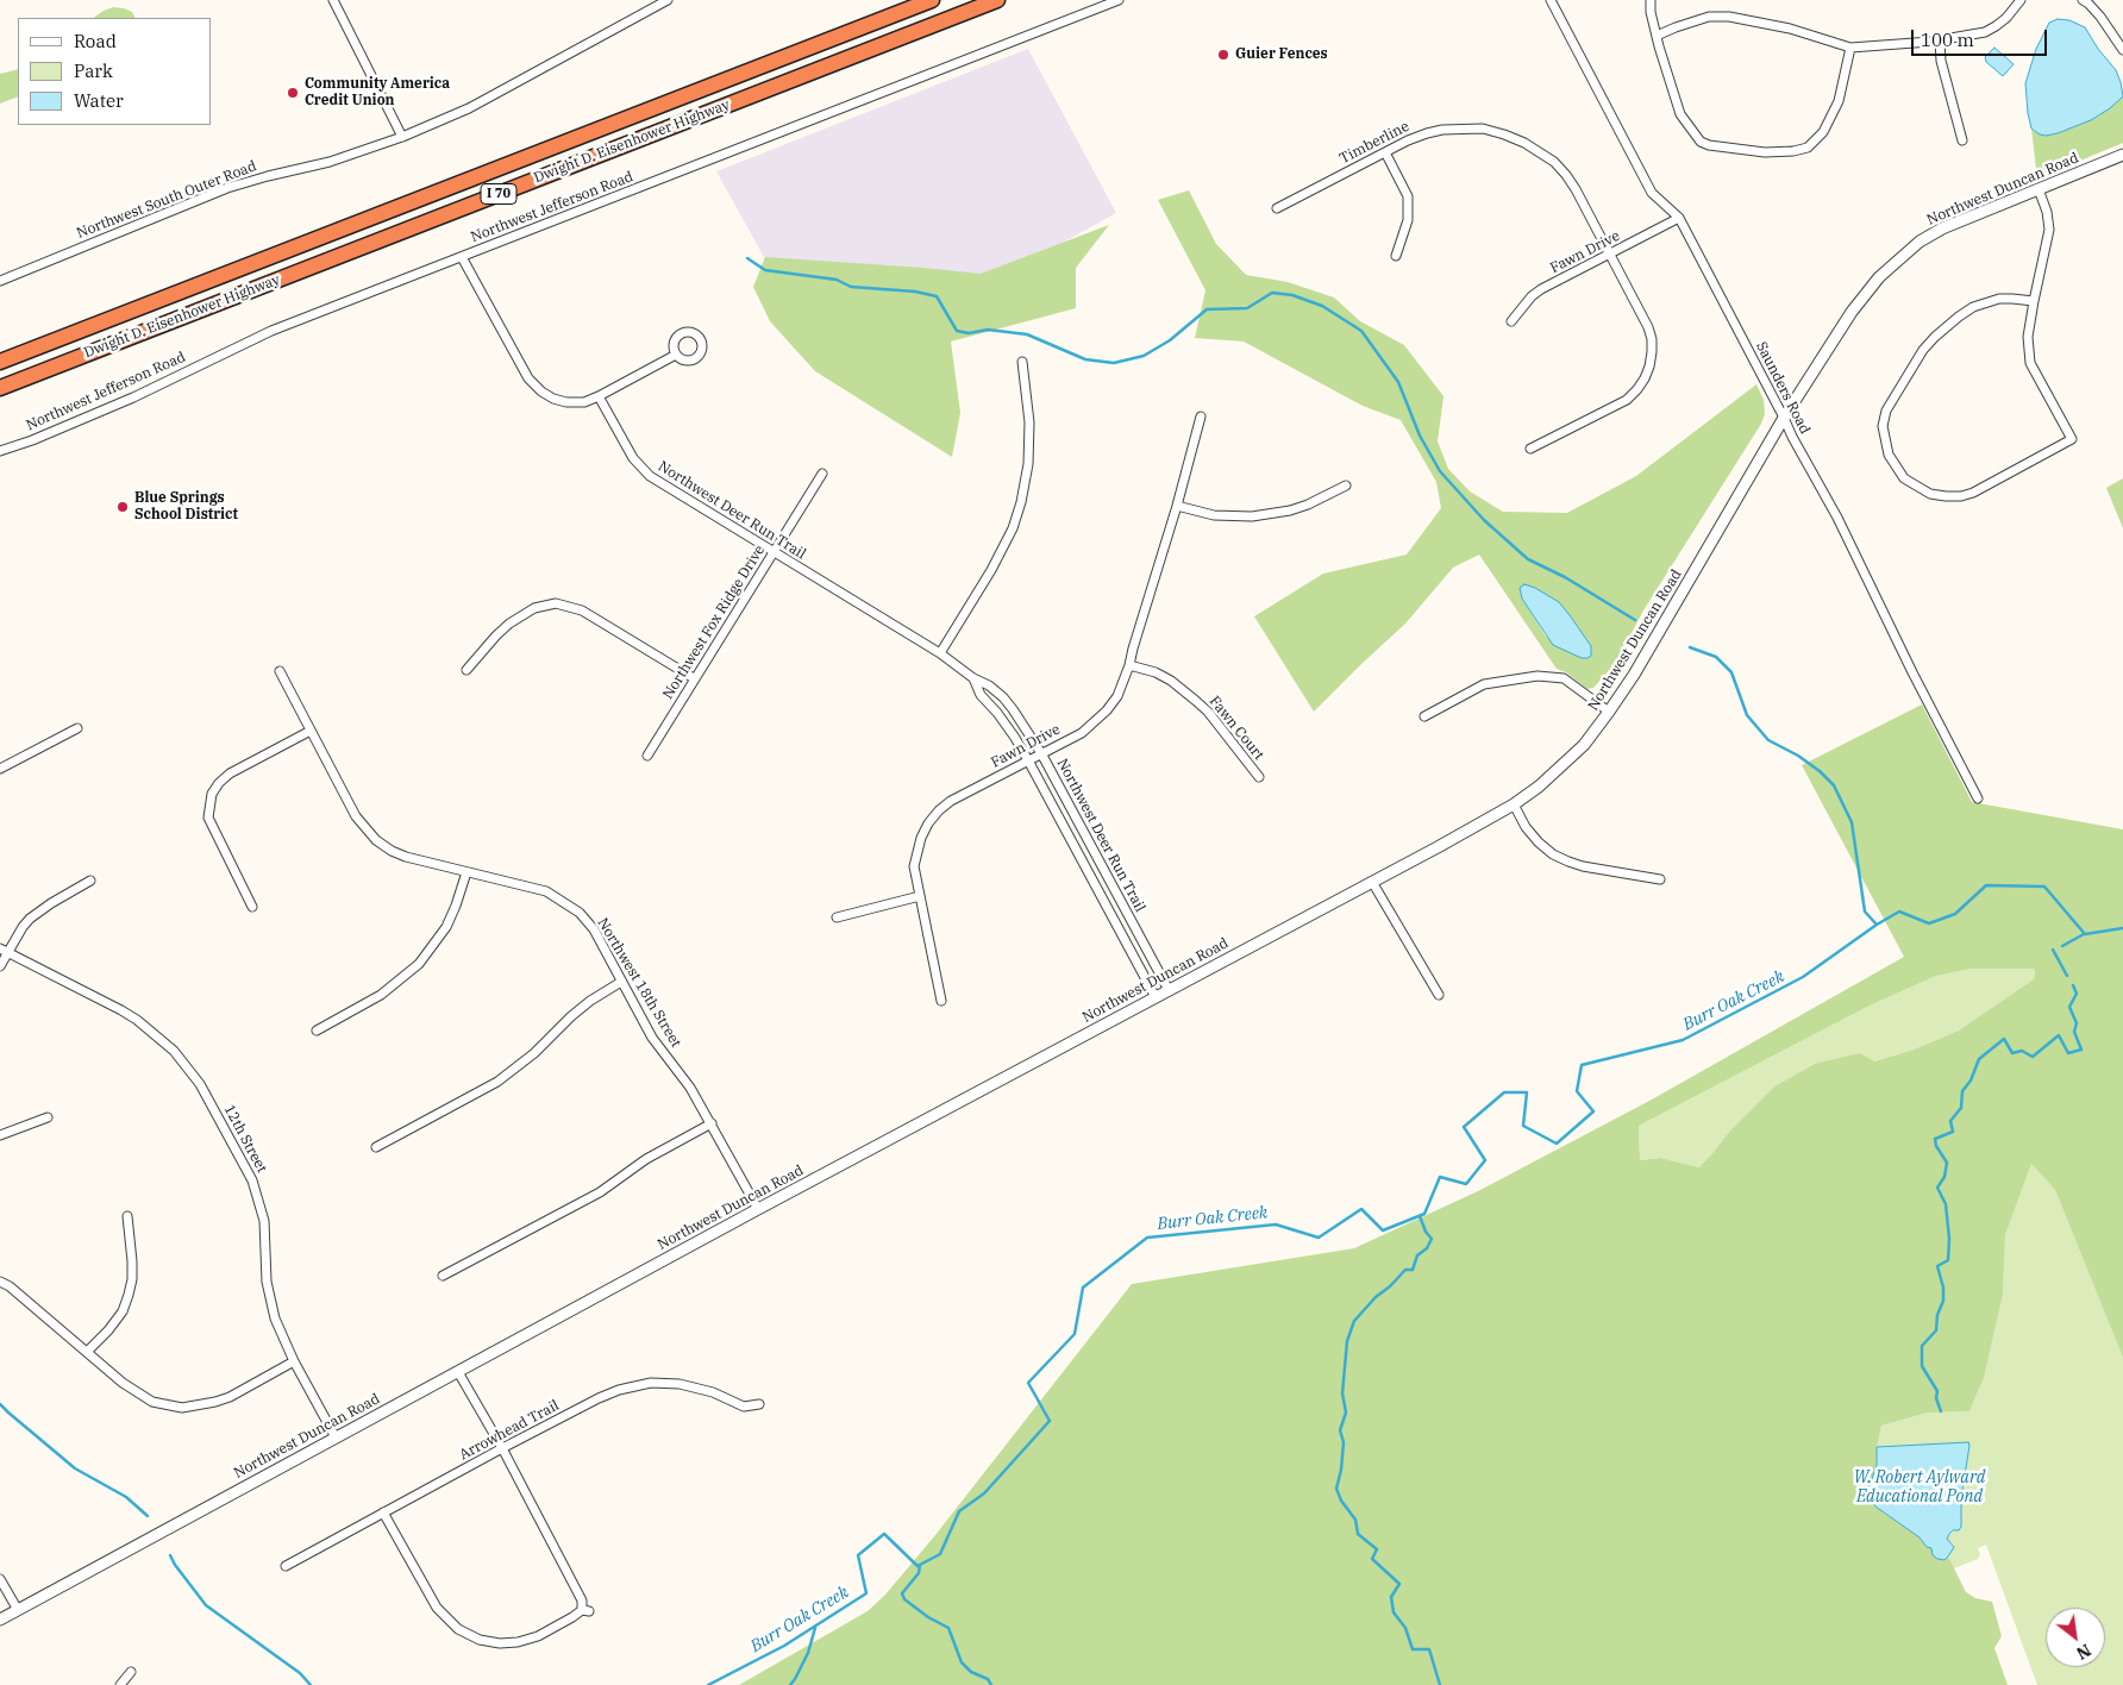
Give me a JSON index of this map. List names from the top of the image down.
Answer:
{
  "streets": {
    "highway": ["Dwight D. Eisenhower Highway", "I 70"],
    "street": [
      "Timberline",
      "Northwest Duncan Road",
      "Northwest South Outer Road",
      "Northwest Jefferson Road",
      "Fawn Drive",
      "Saunders Road",
      "Northwest Deer Run Trail",
      "Northwest Fox Ridge Drive",
      "Fawn Court",
      "Northwest 18th Street",
      "12th Street",
      "Arrowhead Trail"
    ]
  },
  "crossings": [
    ["Timberline", "Fawn Drive"],
    ["Northwest Duncan Road", "Saunders Road"],
    ["Northwest Duncan Road", "Northwest Deer Run Trail"],
    ["Northwest Duncan Road", "Northwest 18th Street"],
    ["Northwest Duncan Road", "12th Street"],
    ["Fawn Drive", "Saunders Road"],
    ["Fawn Drive", "Northwest Deer Run Trail"],
    ["Fawn Drive", "Fawn Court"],
    ["Northwest Deer Run Trail", "Northwest Fox Ridge Drive"]
  ],
  "water": ["Burr Oak Creek", "W. Robert Aylward Educational Pond"],
  "places": ["Guier Fences", "Community America Credit Union", "Blue Springs School District"],
  "legend": ["Road", "Park", "Water"],
  "scale_bar": "100 m",
  "north": "bottom right"
}
